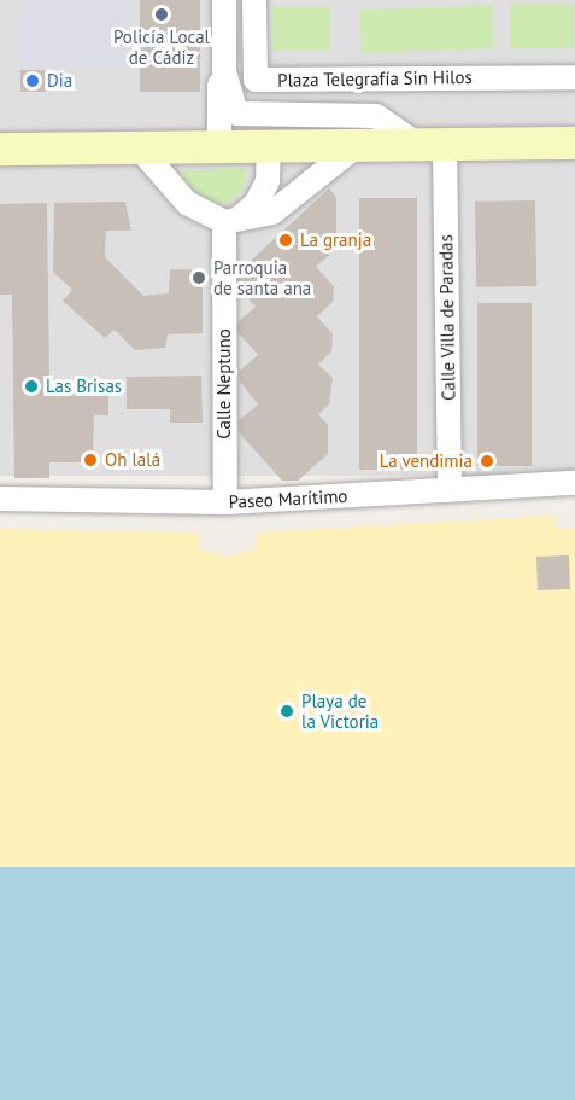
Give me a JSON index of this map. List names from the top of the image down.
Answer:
{
  "streets": {
    "street": [
      "Plaza Telegrafía Sin Hilos",
      "Calle Villa de Paradas",
      "Calle Neptuno",
      "Paseo Marítimo"
    ]
  },
  "crossings": [
    ["Calle Villa de Paradas", "Paseo Marítimo"],
    ["Calle Neptuno", "Paseo Marítimo"]
  ],
  "places": [
    "Policía Local de Cádiz",
    "Dia",
    "La granja",
    "Parroquia de santa ana",
    "Las Brisas",
    "Oh lalá",
    "La vendimia",
    "Playa de la Victoria"
  ]
}
